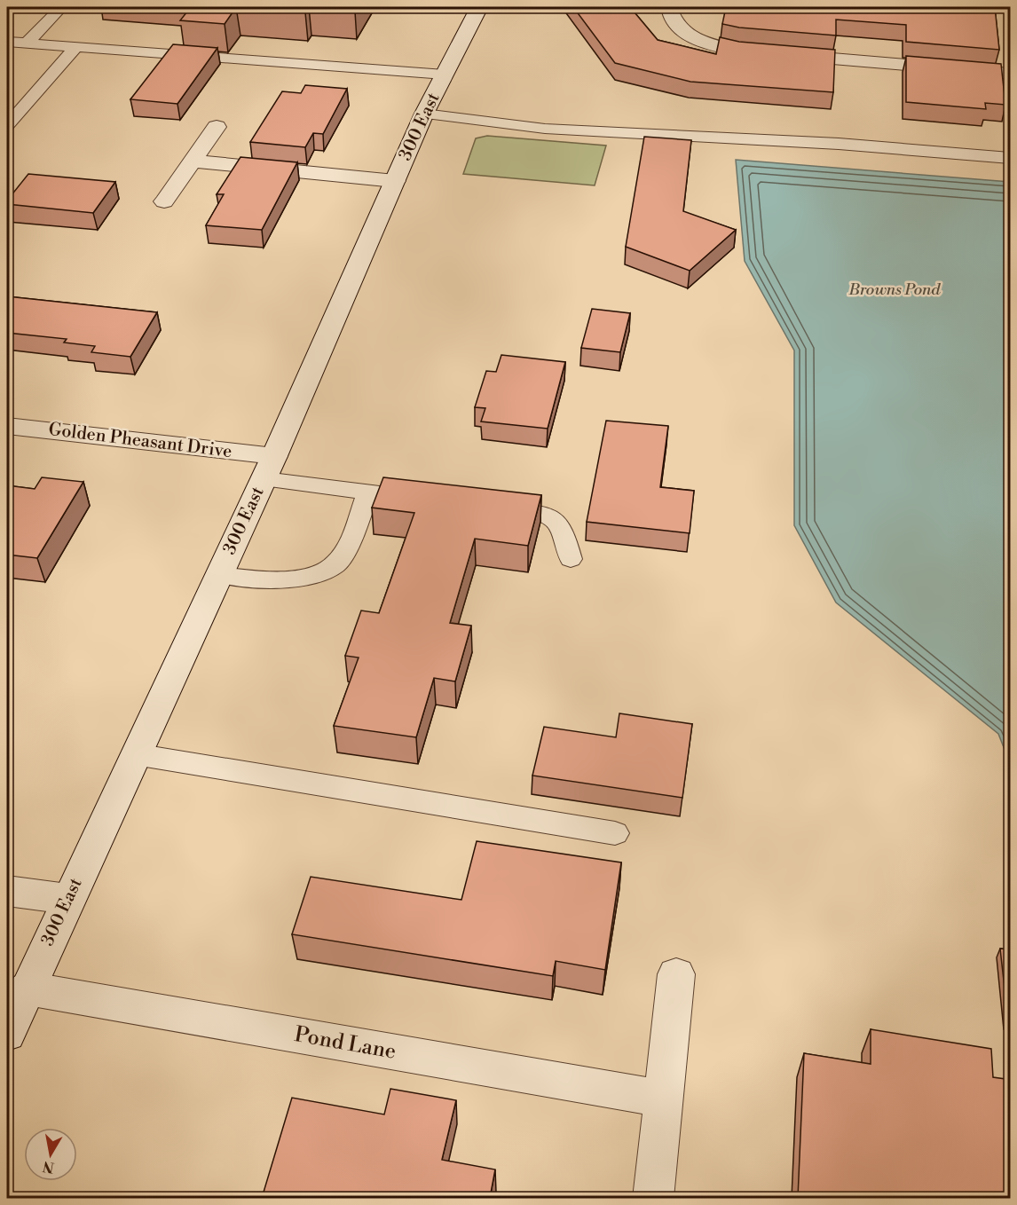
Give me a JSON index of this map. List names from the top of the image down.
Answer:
{
  "streets": {
    "street": ["300 East", "Golden Pheasant Drive", "Pond Lane"]
  },
  "crossings": [
    ["300 East", "Golden Pheasant Drive"],
    ["300 East", "Pond Lane"]
  ],
  "water": ["Browns Pond"],
  "north": "bottom"
}
